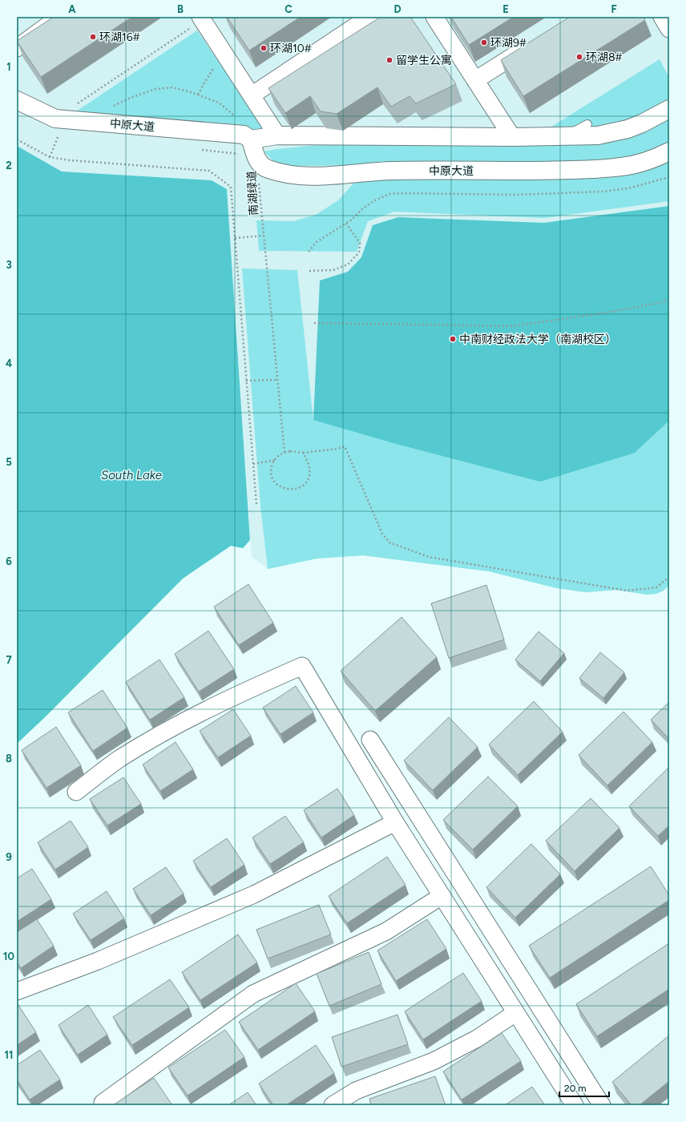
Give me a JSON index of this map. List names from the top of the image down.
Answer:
{
  "streets": {
    "main road": ["中原大道"],
    "path": ["南湖绿道"]
  },
  "crossings": [
    ["中原大道", "南湖绿道"]
  ],
  "water": ["South Lake"],
  "places": [
    "环湖16#",
    "环湖9#",
    "环湖10#",
    "环湖8#",
    "留学生公寓",
    "中南财经政法大学（南湖校区）"
  ],
  "scale_bar": "20 m",
  "grid": {
    "columns": [
      "A",
      "B",
      "C",
      "D",
      "E",
      "F"
    ],
    "rows": [
      "1",
      "2",
      "3",
      "4",
      "5",
      "6",
      "7",
      "8",
      "9",
      "10",
      "11"
    ]
  }
}
